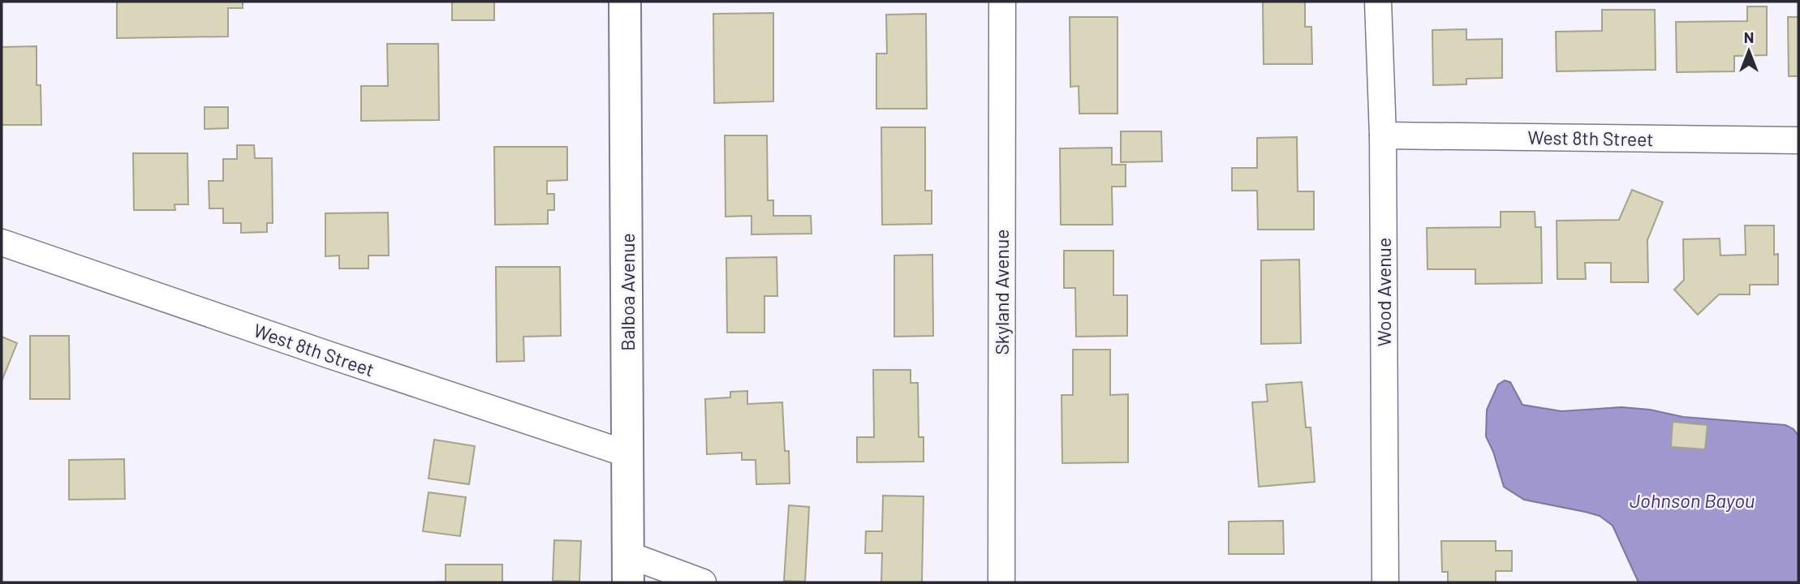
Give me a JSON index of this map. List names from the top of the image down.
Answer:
{
  "streets": {
    "street": [
      "West 8th Street",
      "Balboa Avenue",
      "Skyland Avenue",
      "Wood Avenue"
    ]
  },
  "crossings": [
    ["West 8th Street", "Balboa Avenue"],
    ["West 8th Street", "Wood Avenue"]
  ],
  "water": ["Johnson Bayou"],
  "north": "top"
}
